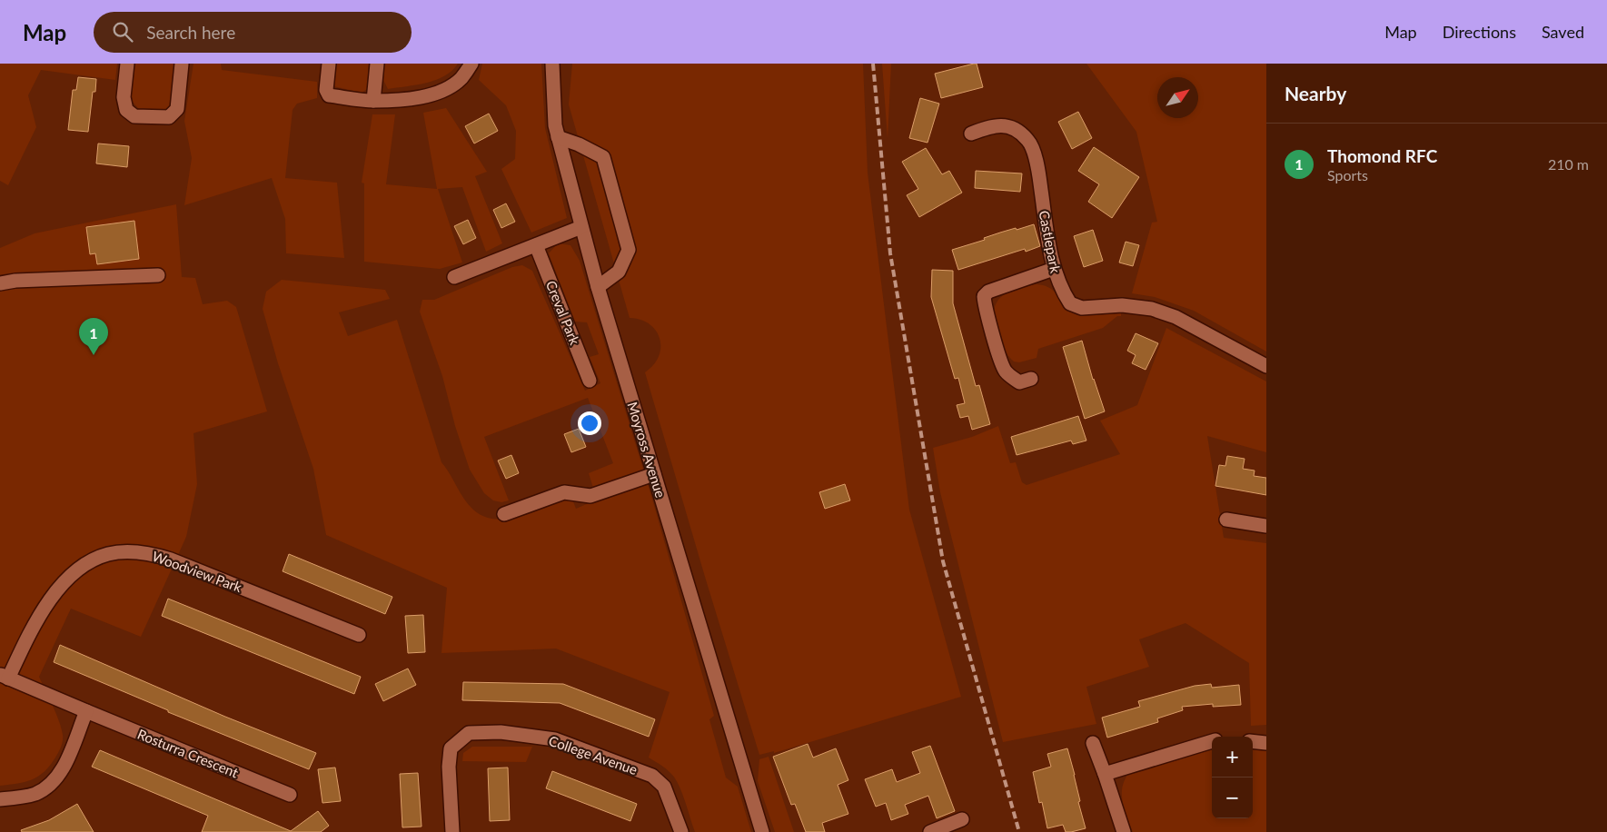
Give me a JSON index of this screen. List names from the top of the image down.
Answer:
{
  "streets": {
    "street": [
      "Castlepark",
      "Creval Park",
      "Moyross Avenue",
      "Woodview Park",
      "Rosturra Crescent",
      "College Avenue"
    ]
  },
  "crossings": [
    ["Woodview Park", "Rosturra Crescent"]
  ],
  "north": "top right",
  "page": {
    "header": "Map",
    "search": "Search here",
    "nav": ["Map", "Directions", "Saved"],
    "heading": "Nearby",
    "list": [
      {
        "mark": "1",
        "name": "Thomond RFC",
        "note": "Sports",
        "value": "210 m"
      }
    ],
    "pins": "1",
    "map_buttons": ["+", "−"]
  }
}
